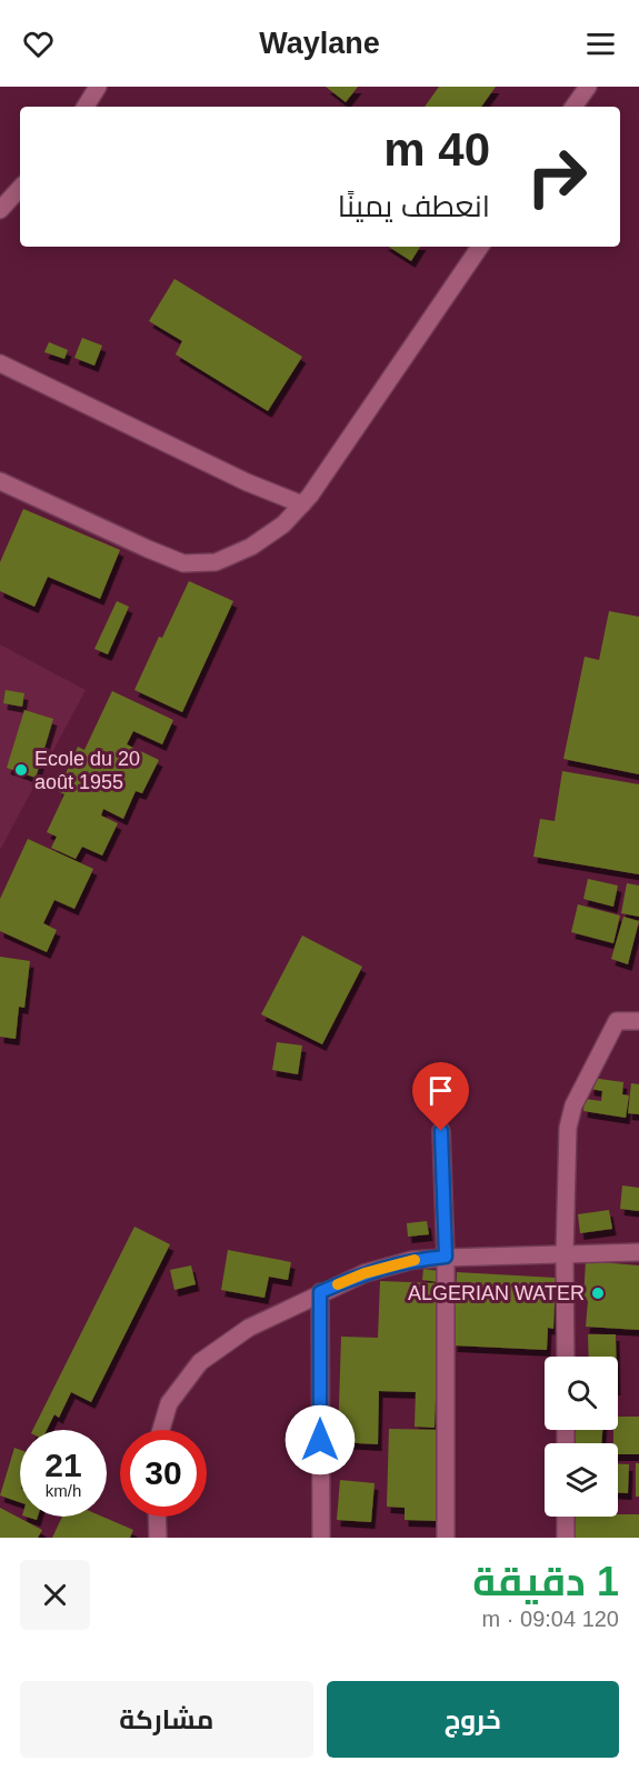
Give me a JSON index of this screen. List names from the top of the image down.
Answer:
{
  "places": ["Ecole du 20 août 1955", "ALGERIAN WATER"],
  "page": {
    "header": "Waylane",
    "turn": ["40 m", "انعطف يمينًا"],
    "speed": "21 km/h",
    "limit": "30",
    "heading": ["1 دقيقة", "120 m · 09:04"],
    "buttons": ["خروج", "مشاركة"]
  }
}
